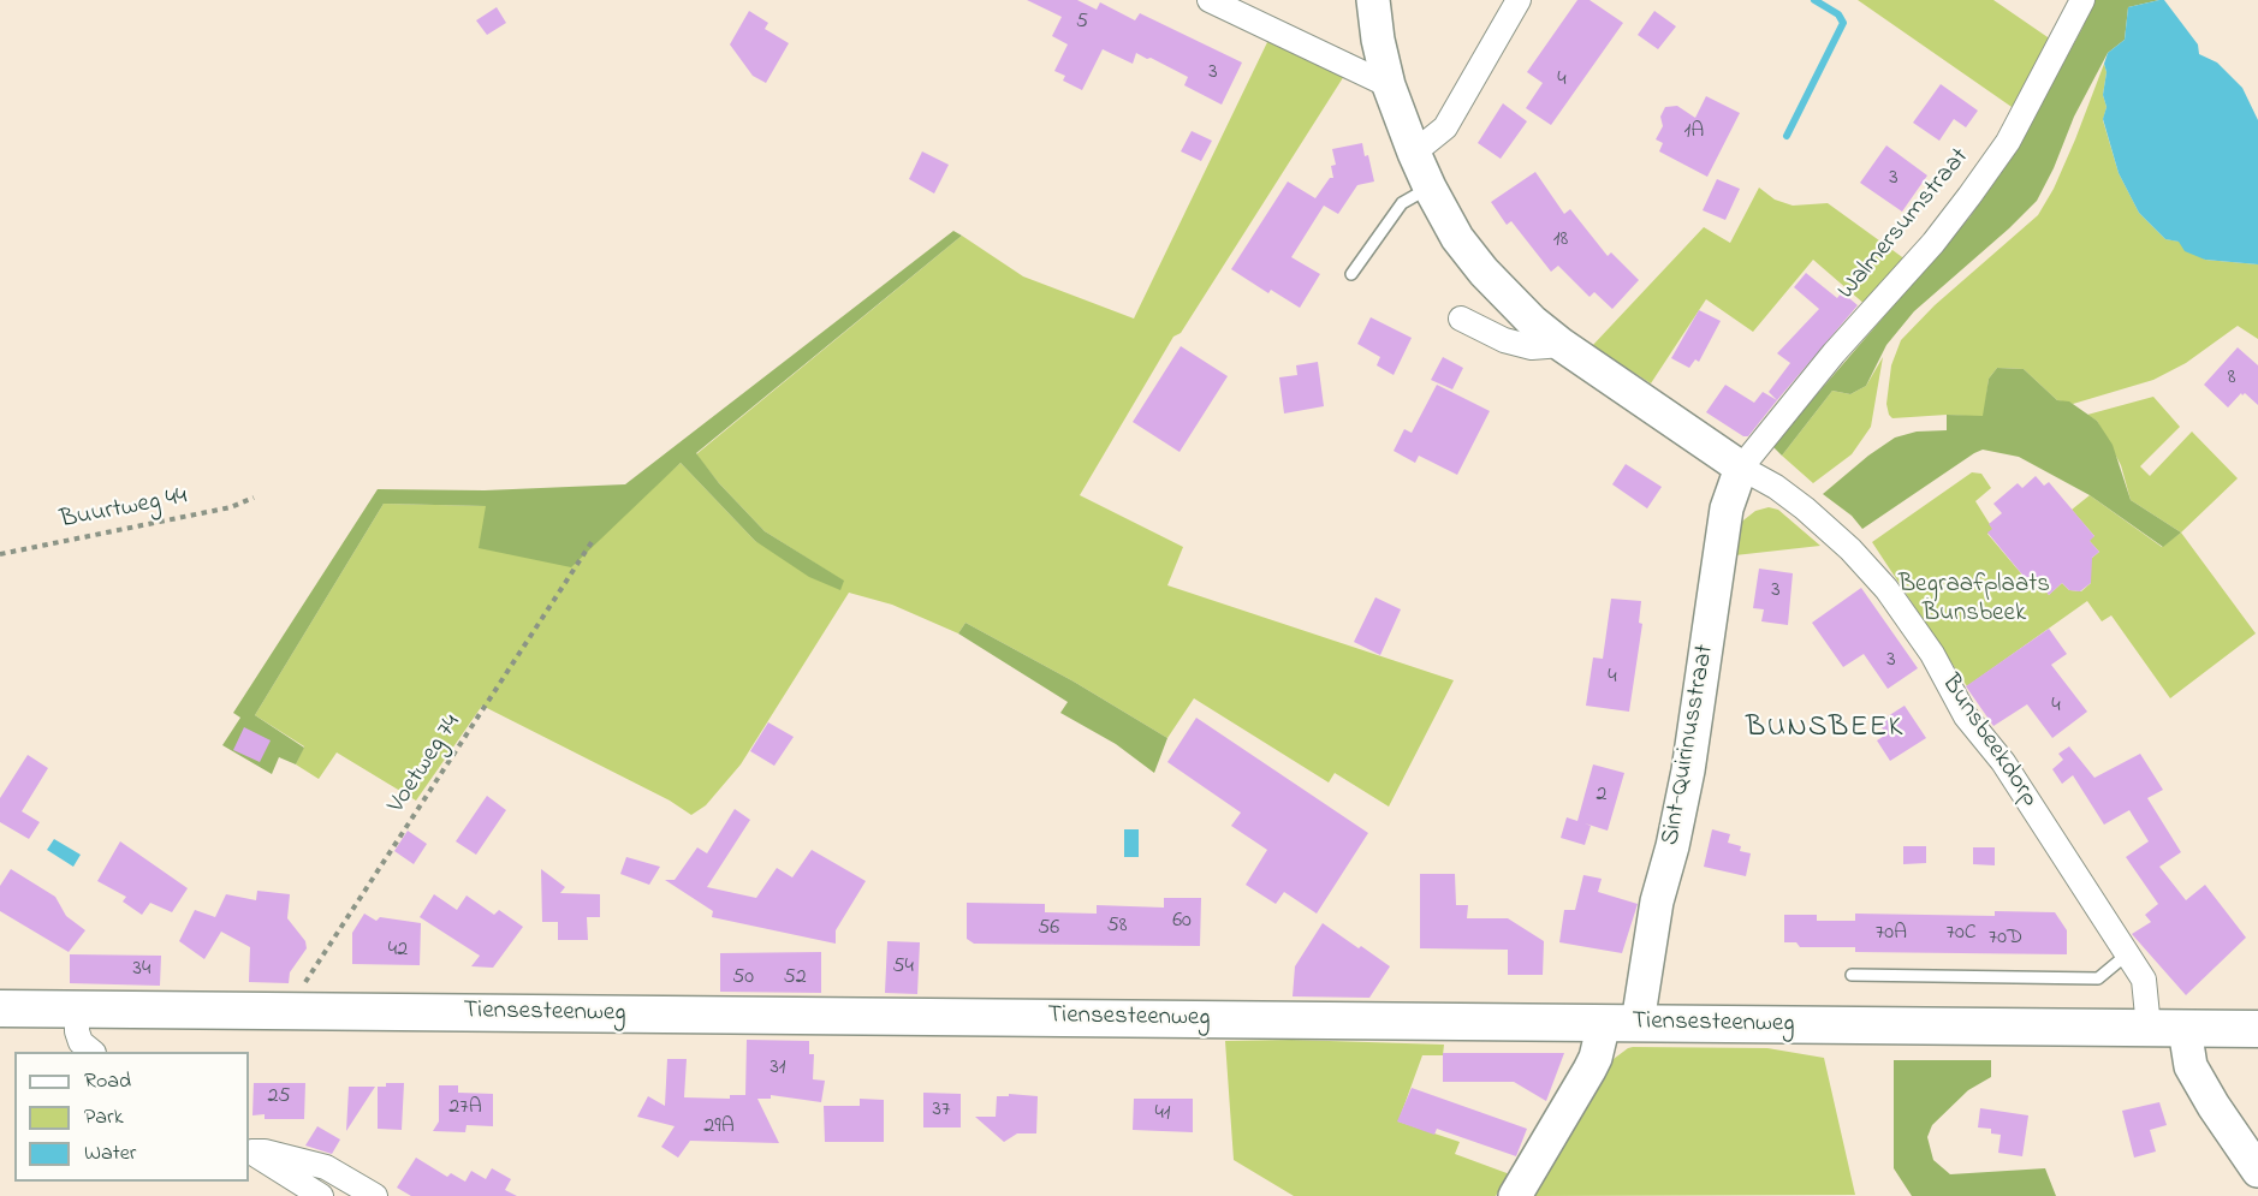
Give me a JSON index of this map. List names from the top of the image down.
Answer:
{
  "streets": {
    "main road": ["Tiensesteenweg"],
    "street": ["Walmersumstraat", "Bunsbeekdorp", "Sint-Quirinusstraat"],
    "path": ["Buurtweg 44", "Voetweg 74"]
  },
  "crossings": [
    ["Walmersumstraat", "Bunsbeekdorp"],
    ["Walmersumstraat", "Sint-Quirinusstraat"],
    ["Bunsbeekdorp", "Sint-Quirinusstraat"],
    ["Bunsbeekdorp", "Tiensesteenweg"],
    ["Sint-Quirinusstraat", "Tiensesteenweg"],
    ["Voetweg 74", "Tiensesteenweg"]
  ],
  "districts": ["BUNSBEEK"],
  "parks": ["Begraafplaats Bunsbeek"],
  "house_numbers": [
    "5",
    "3",
    "4",
    "1A",
    "3",
    "18",
    "8",
    "3",
    "3",
    "4",
    "4",
    "2",
    "60",
    "58",
    "56",
    "70A",
    "70C",
    "70D",
    "42",
    "54",
    "34",
    "50",
    "52",
    "31",
    "25",
    "27A",
    "37",
    "41",
    "29A"
  ],
  "legend": ["Road", "Park", "Water"]
}
